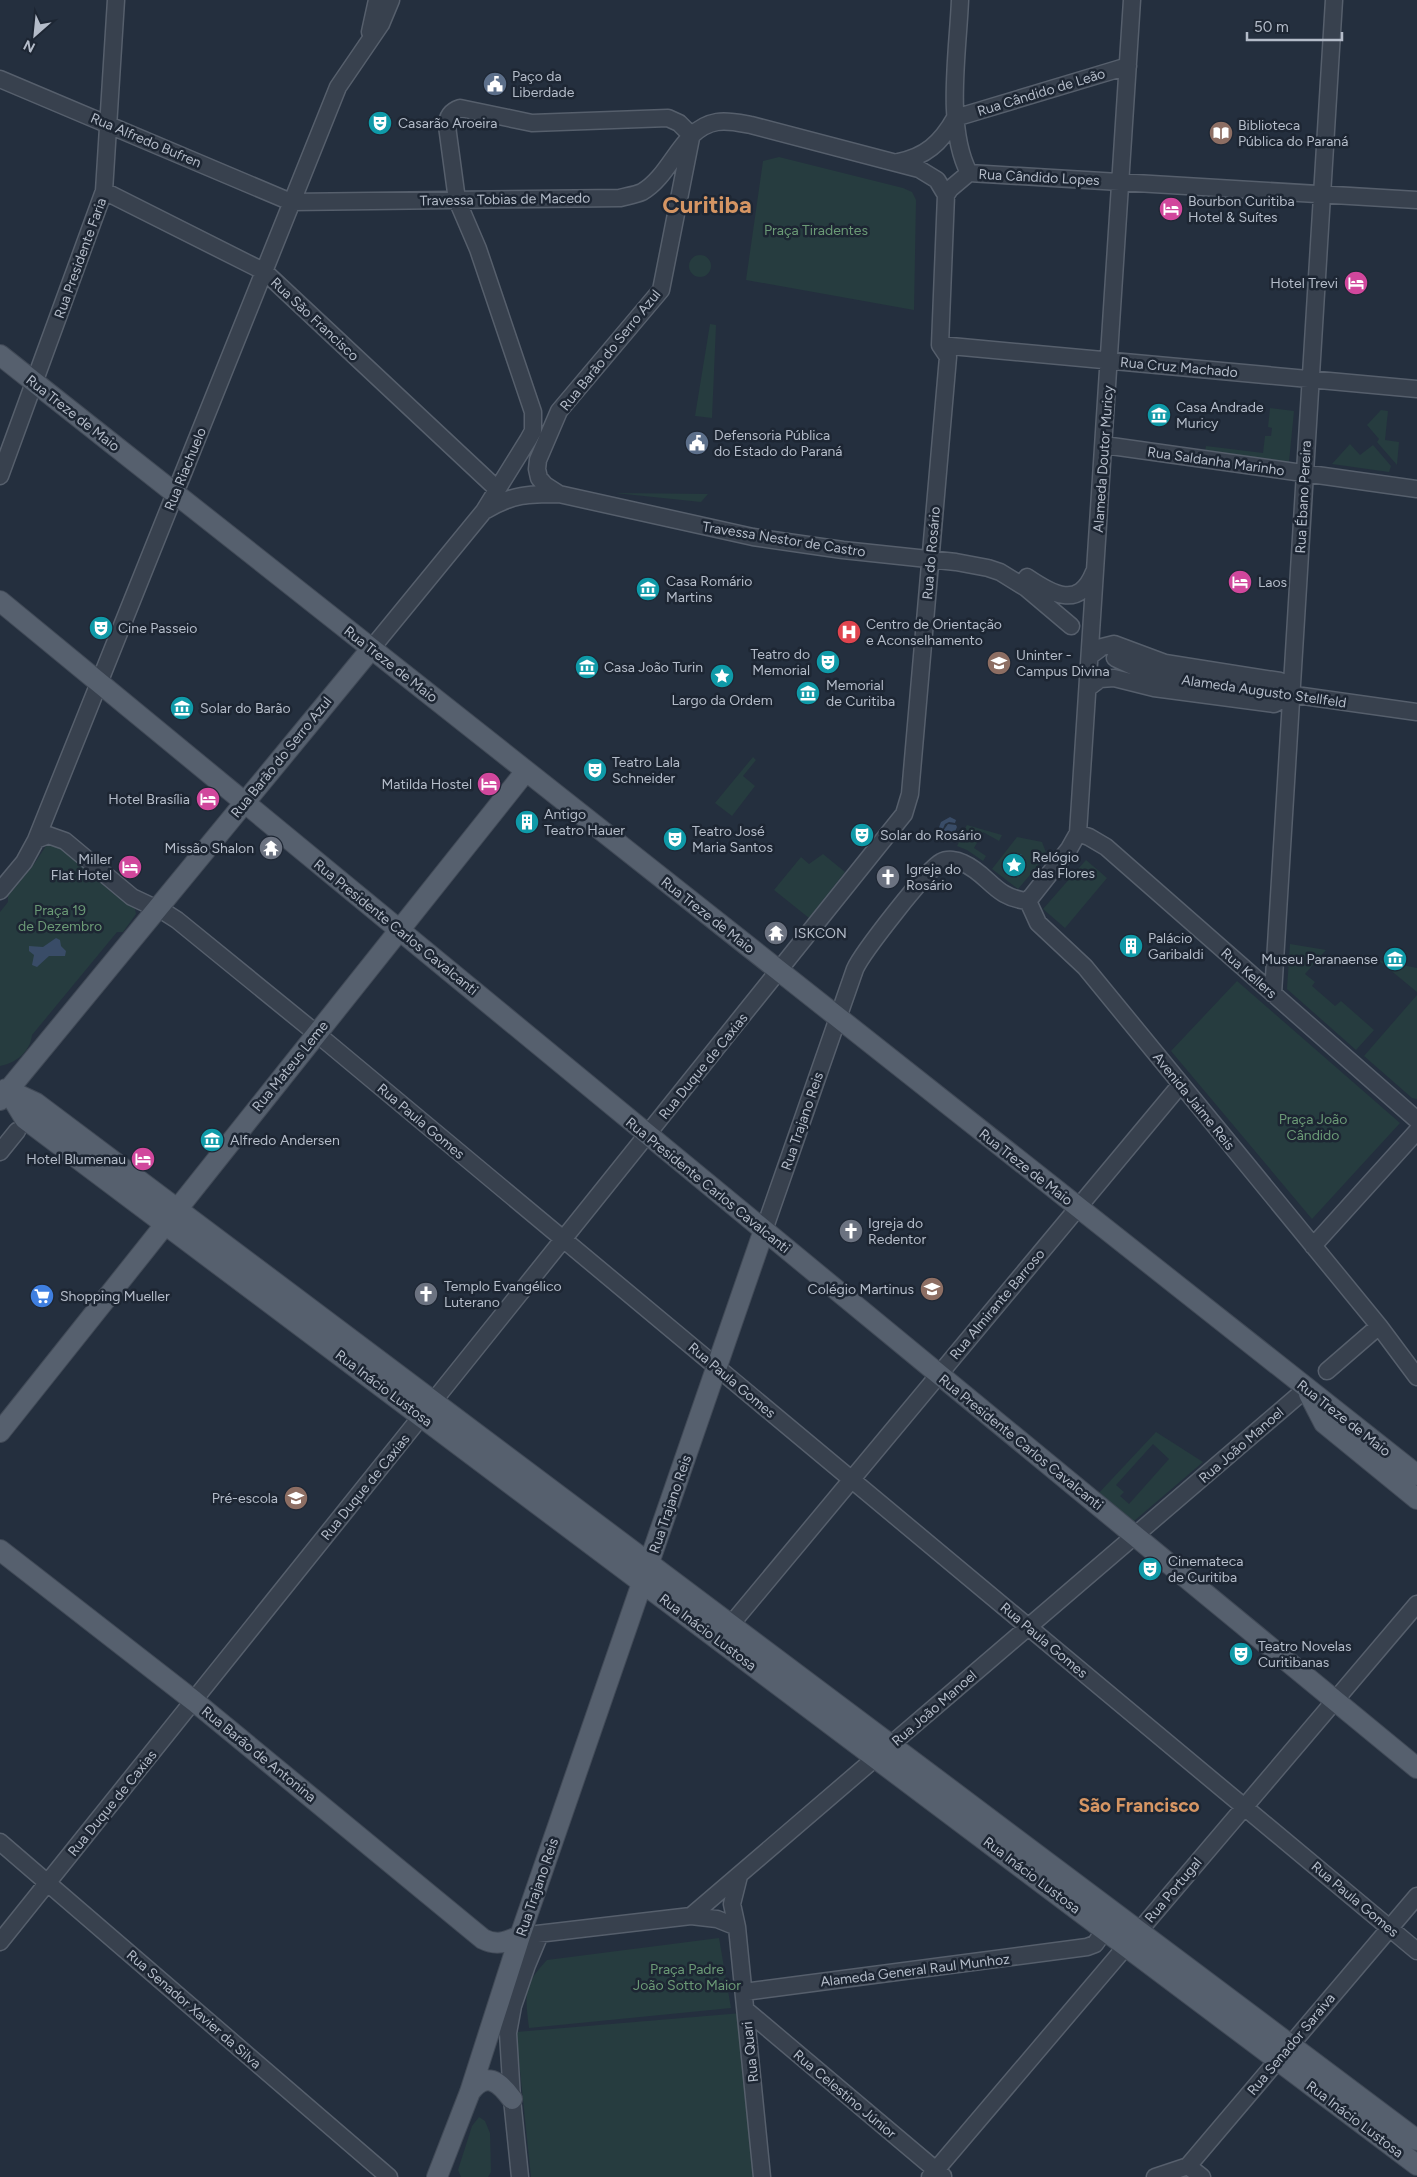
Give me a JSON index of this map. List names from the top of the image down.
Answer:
{
  "streets": {
    "main road": [
      "Rua Barão do Serro Azul",
      "Rua Treze de Maio",
      "Rua Presidente Carlos Cavalcanti",
      "Rua Mateus Leme",
      "Rua Trajano Reis",
      "Rua Inácio Lustosa",
      "Rua Barão de Antonina"
    ],
    "street": [
      "Rua Cândido de Leão",
      "Rua Alfredo Bufren",
      "Rua Cândido Lopes",
      "Travessa Tobias de Macedo",
      "Rua Presidente Faria",
      "Rua São Francisco",
      "Rua Cruz Machado",
      "Alameda Doutor Muricy",
      "Rua Saldanha Marinho",
      "Rua Riachuelo",
      "Rua Ébano Pereira",
      "Travessa Nestor de Castro",
      "Rua do Rosário",
      "Alameda Augusto Stellfeld",
      "Rua Kellers",
      "Rua Duque de Caxias",
      "Avenida Jaime Reis",
      "Rua Paula Gomes",
      "Rua Almirante Barroso",
      "Rua João Manoel",
      "Rua Portugal",
      "Alameda General Raul Munhoz",
      "Rua Senador Xavier da Silva",
      "Rua Senador Saraiva",
      "Rua Quari",
      "Rua Celestino Júnior"
    ]
  },
  "crossings": [
    ["Rua Cândido de Leão", "Alameda Doutor Muricy"],
    ["Rua Alfredo Bufren", "Travessa Tobias de Macedo"],
    ["Rua Alfredo Bufren", "Rua Presidente Faria"],
    ["Rua Alfredo Bufren", "Rua Riachuelo"],
    ["Rua Cândido Lopes", "Alameda Doutor Muricy"],
    ["Rua Cândido Lopes", "Rua Ébano Pereira"],
    ["Rua Cândido Lopes", "Rua do Rosário"],
    ["Travessa Tobias de Macedo", "Rua Barão do Serro Azul"],
    ["Travessa Tobias de Macedo", "Rua Riachuelo"],
    ["Rua Presidente Faria", "Rua São Francisco"],
    ["Rua Presidente Faria", "Rua Treze de Maio"],
    ["Rua São Francisco", "Rua Barão do Serro Azul"],
    ["Rua São Francisco", "Rua Riachuelo"],
    ["Rua Barão do Serro Azul", "Rua Treze de Maio"],
    ["Rua Barão do Serro Azul", "Travessa Nestor de Castro"],
    ["Rua Barão do Serro Azul", "Rua Presidente Carlos Cavalcanti"],
    ["Rua Barão do Serro Azul", "Rua Paula Gomes"],
    ["Rua Barão do Serro Azul", "Rua Inácio Lustosa"],
    ["Rua Cruz Machado", "Alameda Doutor Muricy"],
    ["Rua Cruz Machado", "Rua Ébano Pereira"],
    ["Rua Cruz Machado", "Rua do Rosário"],
    ["Rua Treze de Maio", "Rua Riachuelo"],
    ["Rua Treze de Maio", "Rua Mateus Leme"],
    ["Rua Treze de Maio", "Rua Duque de Caxias"],
    ["Rua Treze de Maio", "Rua Trajano Reis"],
    ["Rua Treze de Maio", "Rua Almirante Barroso"],
    ["Rua Treze de Maio", "Rua João Manoel"],
    ["Alameda Doutor Muricy", "Rua Saldanha Marinho"],
    ["Alameda Doutor Muricy", "Rua Kellers"],
    ["Alameda Doutor Muricy", "Avenida Jaime Reis"],
    ["Alameda Doutor Muricy", "Rua Trajano Reis"],
    ["Rua Saldanha Marinho", "Rua Ébano Pereira"],
    ["Rua Riachuelo", "Rua Presidente Carlos Cavalcanti"],
    ["Rua Riachuelo", "Rua Paula Gomes"],
    ["Rua Ébano Pereira", "Alameda Augusto Stellfeld"],
    ["Rua Ébano Pereira", "Rua Kellers"],
    ["Travessa Nestor de Castro", "Rua do Rosário"],
    ["Rua do Rosário", "Rua Duque de Caxias"],
    ["Rua Presidente Carlos Cavalcanti", "Rua Mateus Leme"],
    ["Rua Presidente Carlos Cavalcanti", "Rua Duque de Caxias"],
    ["Rua Presidente Carlos Cavalcanti", "Rua Trajano Reis"],
    ["Rua Presidente Carlos Cavalcanti", "Rua Almirante Barroso"],
    ["Rua Presidente Carlos Cavalcanti", "Rua João Manoel"],
    ["Rua Presidente Carlos Cavalcanti", "Rua Portugal"],
    ["Rua Mateus Leme", "Rua Paula Gomes"],
    ["Rua Mateus Leme", "Rua Inácio Lustosa"],
    ["Rua Duque de Caxias", "Rua Paula Gomes"],
    ["Rua Duque de Caxias", "Rua Inácio Lustosa"],
    ["Rua Duque de Caxias", "Rua Barão de Antonina"],
    ["Rua Duque de Caxias", "Rua Senador Xavier da Silva"],
    ["Avenida Jaime Reis", "Rua Trajano Reis"],
    ["Avenida Jaime Reis", "Rua Almirante Barroso"],
    ["Rua Paula Gomes", "Rua Trajano Reis"],
    ["Rua Paula Gomes", "Rua Almirante Barroso"],
    ["Rua Paula Gomes", "Rua João Manoel"],
    ["Rua Paula Gomes", "Rua Portugal"],
    ["Rua Paula Gomes", "Rua Senador Saraiva"],
    ["Rua Trajano Reis", "Rua Inácio Lustosa"],
    ["Rua Trajano Reis", "Rua Barão de Antonina"],
    ["Rua Almirante Barroso", "Rua Inácio Lustosa"],
    ["Rua Inácio Lustosa", "Rua João Manoel"],
    ["Rua Inácio Lustosa", "Rua Portugal"],
    ["Rua Inácio Lustosa", "Rua Senador Saraiva"],
    ["Rua João Manoel", "Rua Quari"],
    ["Rua Portugal", "Rua Celestino Júnior"],
    ["Alameda General Raul Munhoz", "Rua Quari"],
    ["Rua Quari", "Rua Celestino Júnior"]
  ],
  "districts": ["Curitiba", "São Francisco"],
  "parks": [
    "Praça Tiradentes",
    "Praça 19 de Dezembro",
    "Praça João Cândido",
    "Praça Padre João Sotto Maior"
  ],
  "places": {
    "public building": ["Paço da Liberdade", "Defensoria Pública do Estado do Paraná"],
    "theatre": [
      "Casarão Aroeira",
      "Cine Passeio",
      "Teatro do Memorial",
      "Teatro Lala Schneider",
      "Solar do Rosário",
      "Teatro José Maria Santos",
      "Cinemateca de Curitiba",
      "Teatro Novelas Curitibanas"
    ],
    "library": ["Biblioteca Pública do Paraná"],
    "hotel": [
      "Bourbon Curitiba Hotel & Suítes",
      "Hotel Trevi",
      "Laos",
      "Matilda Hostel",
      "Hotel Brasília",
      "Miller Flat Hotel",
      "Hotel Blumenau"
    ],
    "museum": [
      "Casa Andrade Muricy",
      "Casa Romário Martins",
      "Casa João Turin",
      "Memorial de Curitiba",
      "Solar do Barão",
      "Museu Paranaense",
      "Alfredo Andersen"
    ],
    "hospital": ["Centro de Orientação e Aconselhamento"],
    "school or university": ["Uninter - Campus Divina", "Colégio Martinus", "Pré-escola"],
    "place": ["Largo da Ordem", "Relógio das Flores"],
    "building": ["Antigo Teatro Hauer", "Palácio Garibaldi"],
    "temple": ["Missão Shalon", "ISKCON"],
    "church": ["Igreja do Rosário", "Igreja do Redentor", "Templo Evangélico Luterano"],
    "supermarket": ["Shopping Mueller"]
  },
  "scale_bar": "50 m",
  "north": "bottom left"
}
